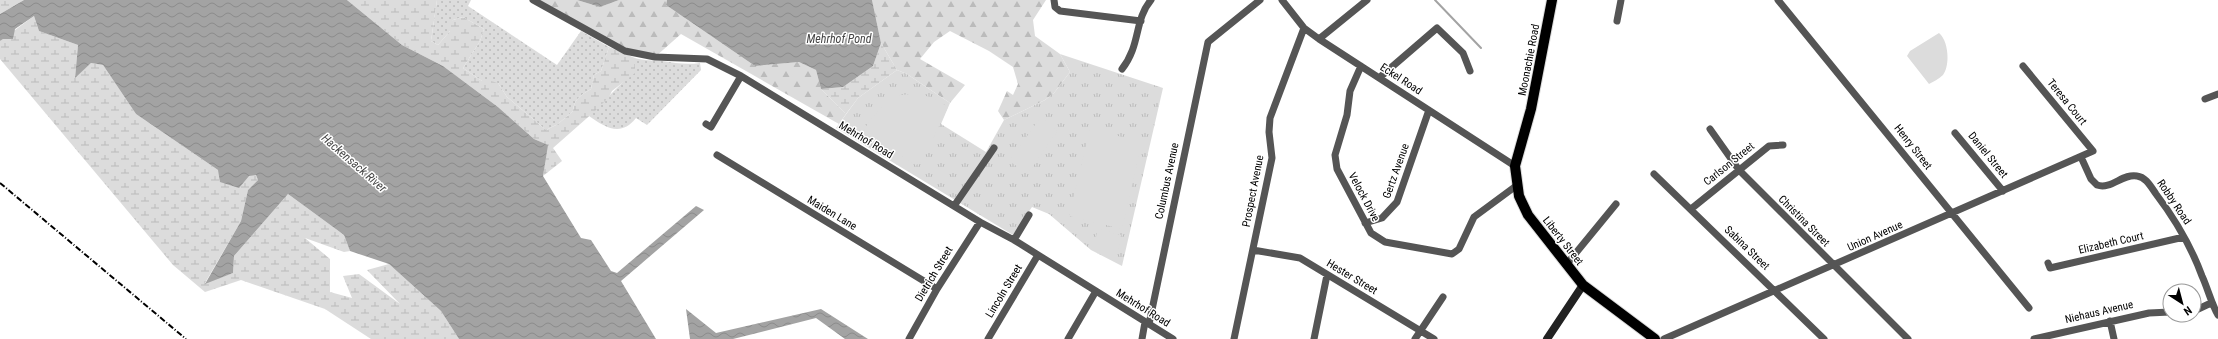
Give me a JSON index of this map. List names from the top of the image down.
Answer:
{
  "streets": {
    "main road": ["Moonachie Road", "Liberty Street"],
    "street": [
      "Eckel Road",
      "Teresa Court",
      "Mehrhof Road",
      "Henry Street",
      "Daniel Street",
      "Carlson Street",
      "Gertz Avenue",
      "Columbus Avenue",
      "Prospect Avenue",
      "Velock Drive",
      "Robby Road",
      "Maiden Lane",
      "Christina Street",
      "Union Avenue",
      "Elizabeth Court",
      "Sabina Street",
      "Dietrich Street",
      "Hester Street",
      "Lincoln Street",
      "Niehaus Avenue"
    ]
  },
  "crossings": [
    ["Moonachie Road", "Liberty Street"],
    ["Eckel Road", "Gertz Avenue"],
    ["Eckel Road", "Prospect Avenue"],
    ["Eckel Road", "Velock Drive"],
    ["Eckel Road", "Liberty Street"],
    ["Teresa Court", "Union Avenue"],
    ["Mehrhof Road", "Columbus Avenue"],
    ["Mehrhof Road", "Dietrich Street"],
    ["Mehrhof Road", "Lincoln Street"],
    ["Henry Street", "Union Avenue"],
    ["Daniel Street", "Union Avenue"],
    ["Carlson Street", "Christina Street"],
    ["Carlson Street", "Sabina Street"],
    ["Gertz Avenue", "Velock Drive"],
    ["Prospect Avenue", "Hester Street"],
    ["Velock Drive", "Liberty Street"],
    ["Robby Road", "Union Avenue"],
    ["Robby Road", "Elizabeth Court"],
    ["Maiden Lane", "Dietrich Street"],
    ["Christina Street", "Union Avenue"],
    ["Union Avenue", "Sabina Street"]
  ],
  "water": ["Mehrhof Pond", "Hackensack River"],
  "north": "bottom right"
}
